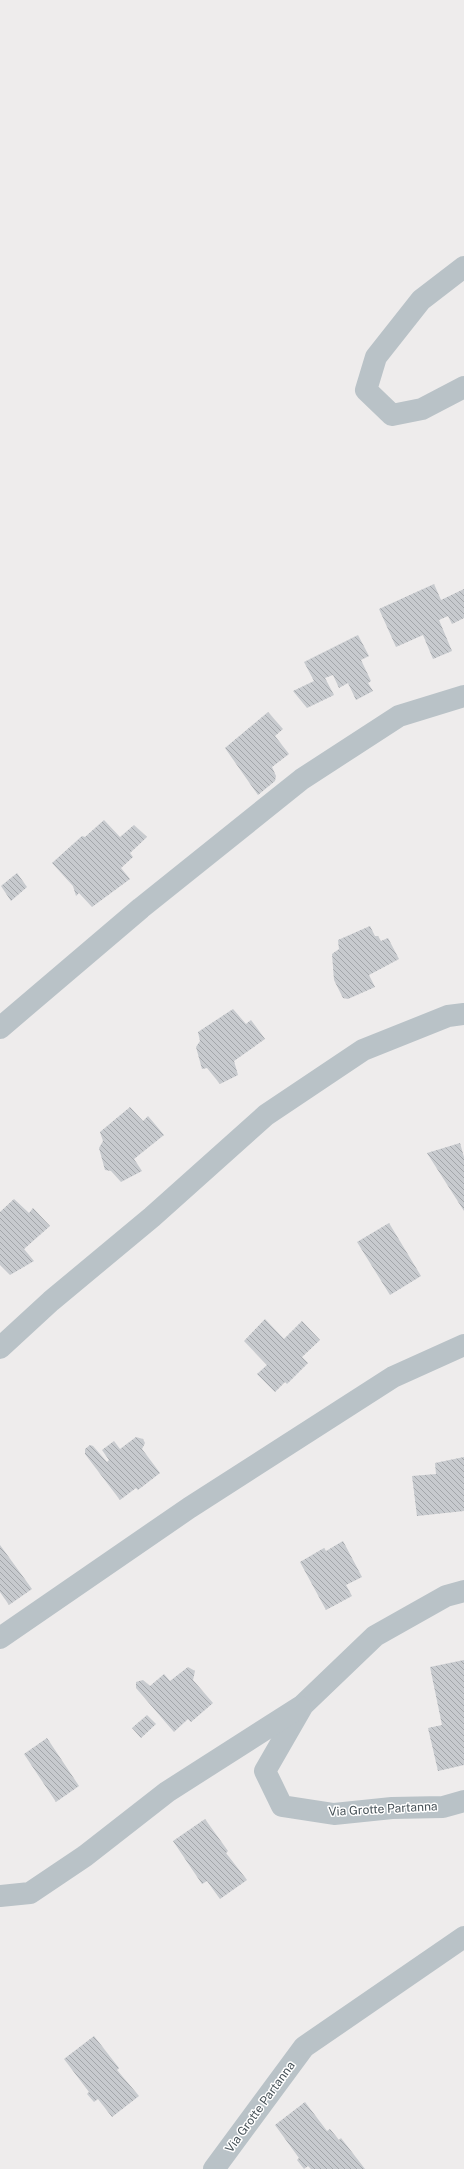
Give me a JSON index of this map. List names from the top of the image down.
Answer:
{
  "streets": {
    "street": ["Via Grotte Partanna"]
  }
}
